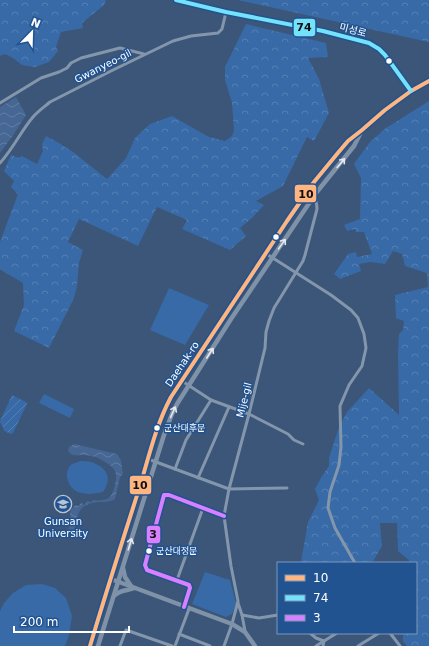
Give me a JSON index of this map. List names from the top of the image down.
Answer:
{
  "streets": {
    "street": [
      "미성로",
      "Gwanyeo-gil",
      "Daehak-ro",
      "Mije-gil"
    ]
  },
  "crossings": [
    ["미성로", "Gwanyeo-gil"],
    ["미성로", "Daehak-ro"],
    ["Daehak-ro", "Mije-gil"]
  ],
  "places": {
    "other": ["군산대후문", "군산대정문"],
    "school or university": ["Gunsan University"]
  },
  "lines": ["transit line 74", "transit line 10", "transit line 3"],
  "legend": ["10", "74", "3"],
  "scale_bar": "200 m",
  "north": "top right"
}
